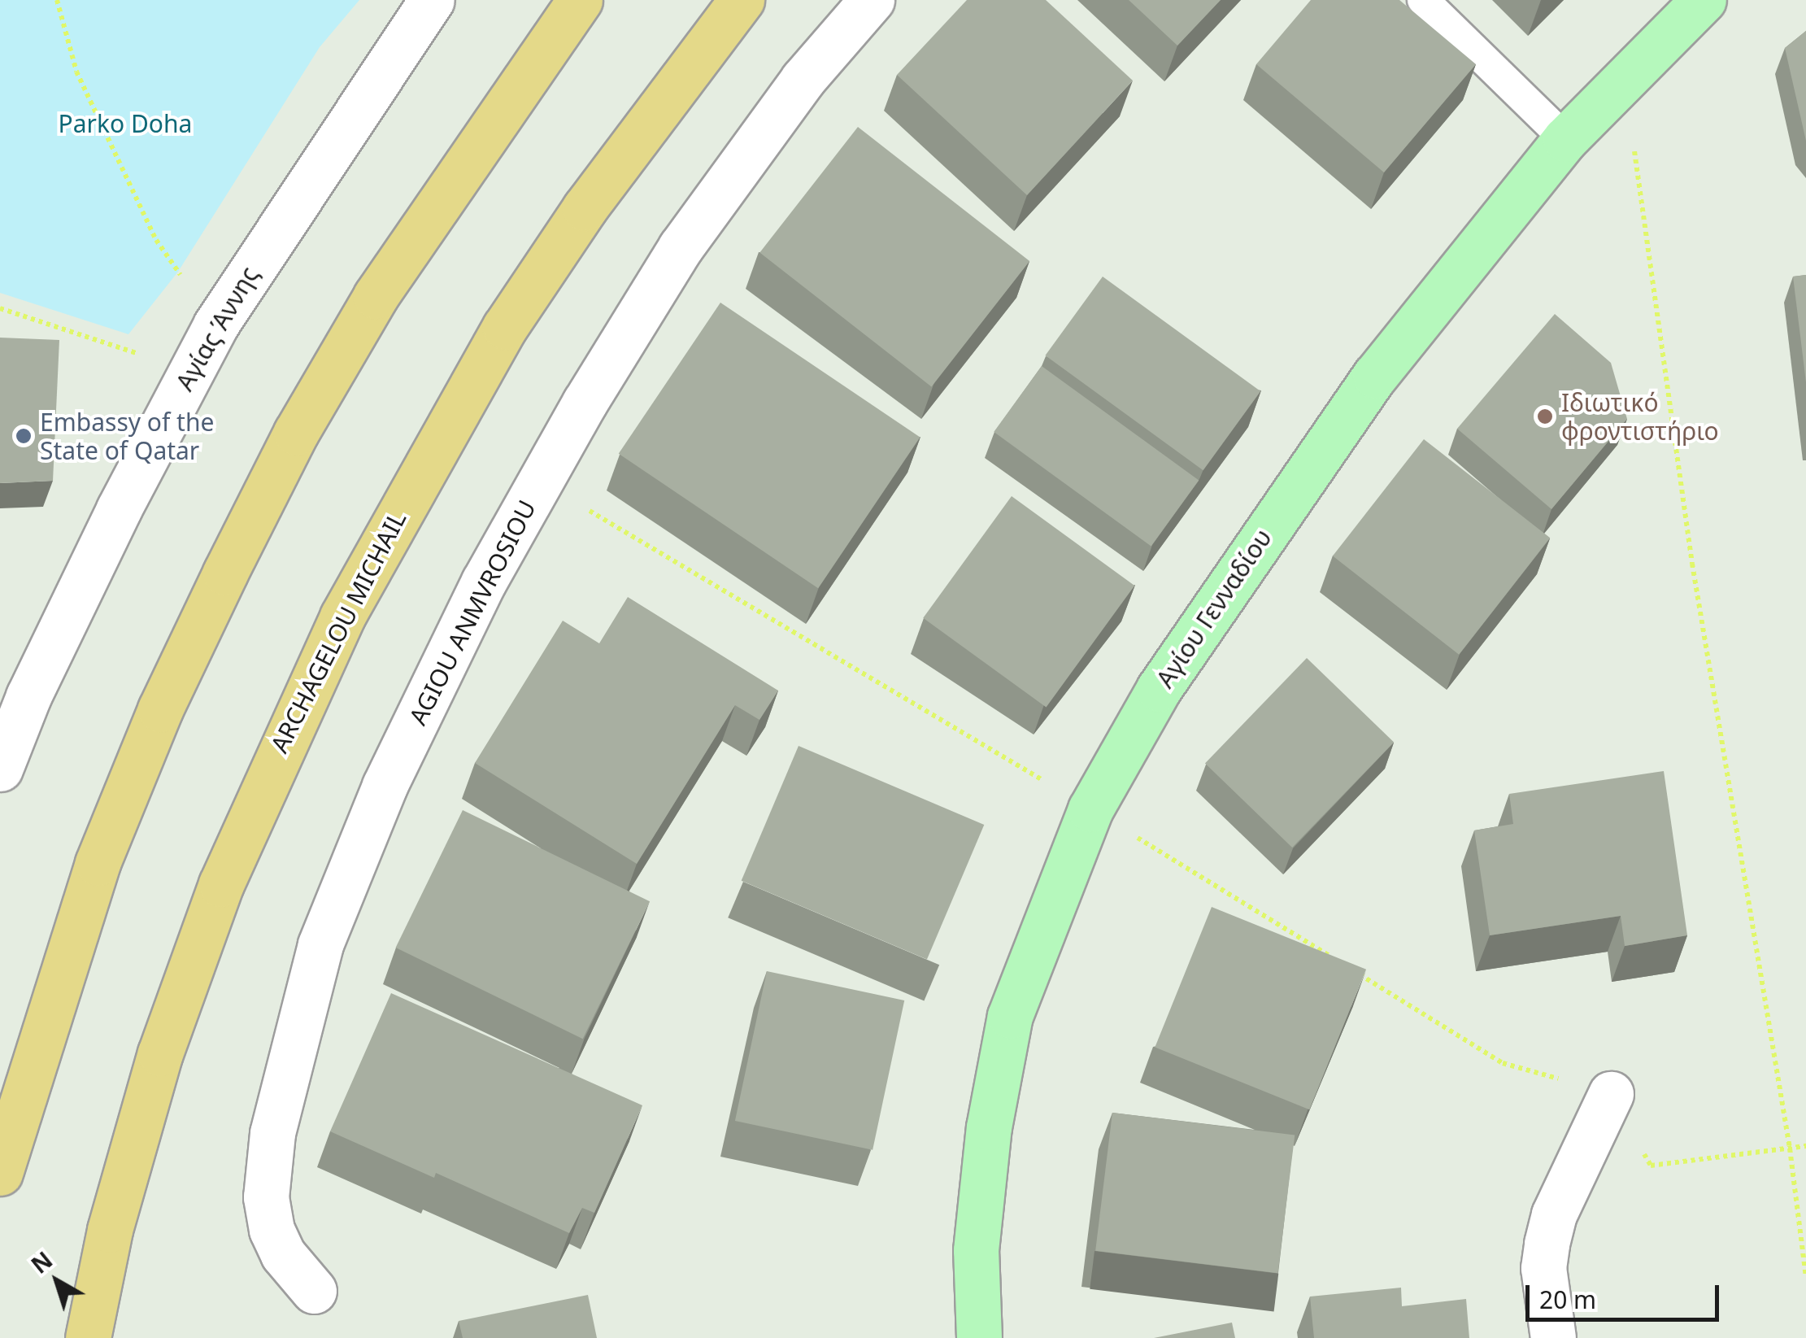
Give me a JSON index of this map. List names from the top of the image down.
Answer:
{
  "streets": {
    "highway": ["ARCHAGELOU MICHAIL"],
    "street": ["Αγίας Άννης", "Αγίου Γενναδίου", "AGIOU ANMVROSIOU"]
  },
  "parks": ["Parko Doha"],
  "places": ["Ιδιωτικό φροντιστήριο", "Embassy of the State of Qatar"],
  "scale_bar": "20 m",
  "north": "top left"
}
